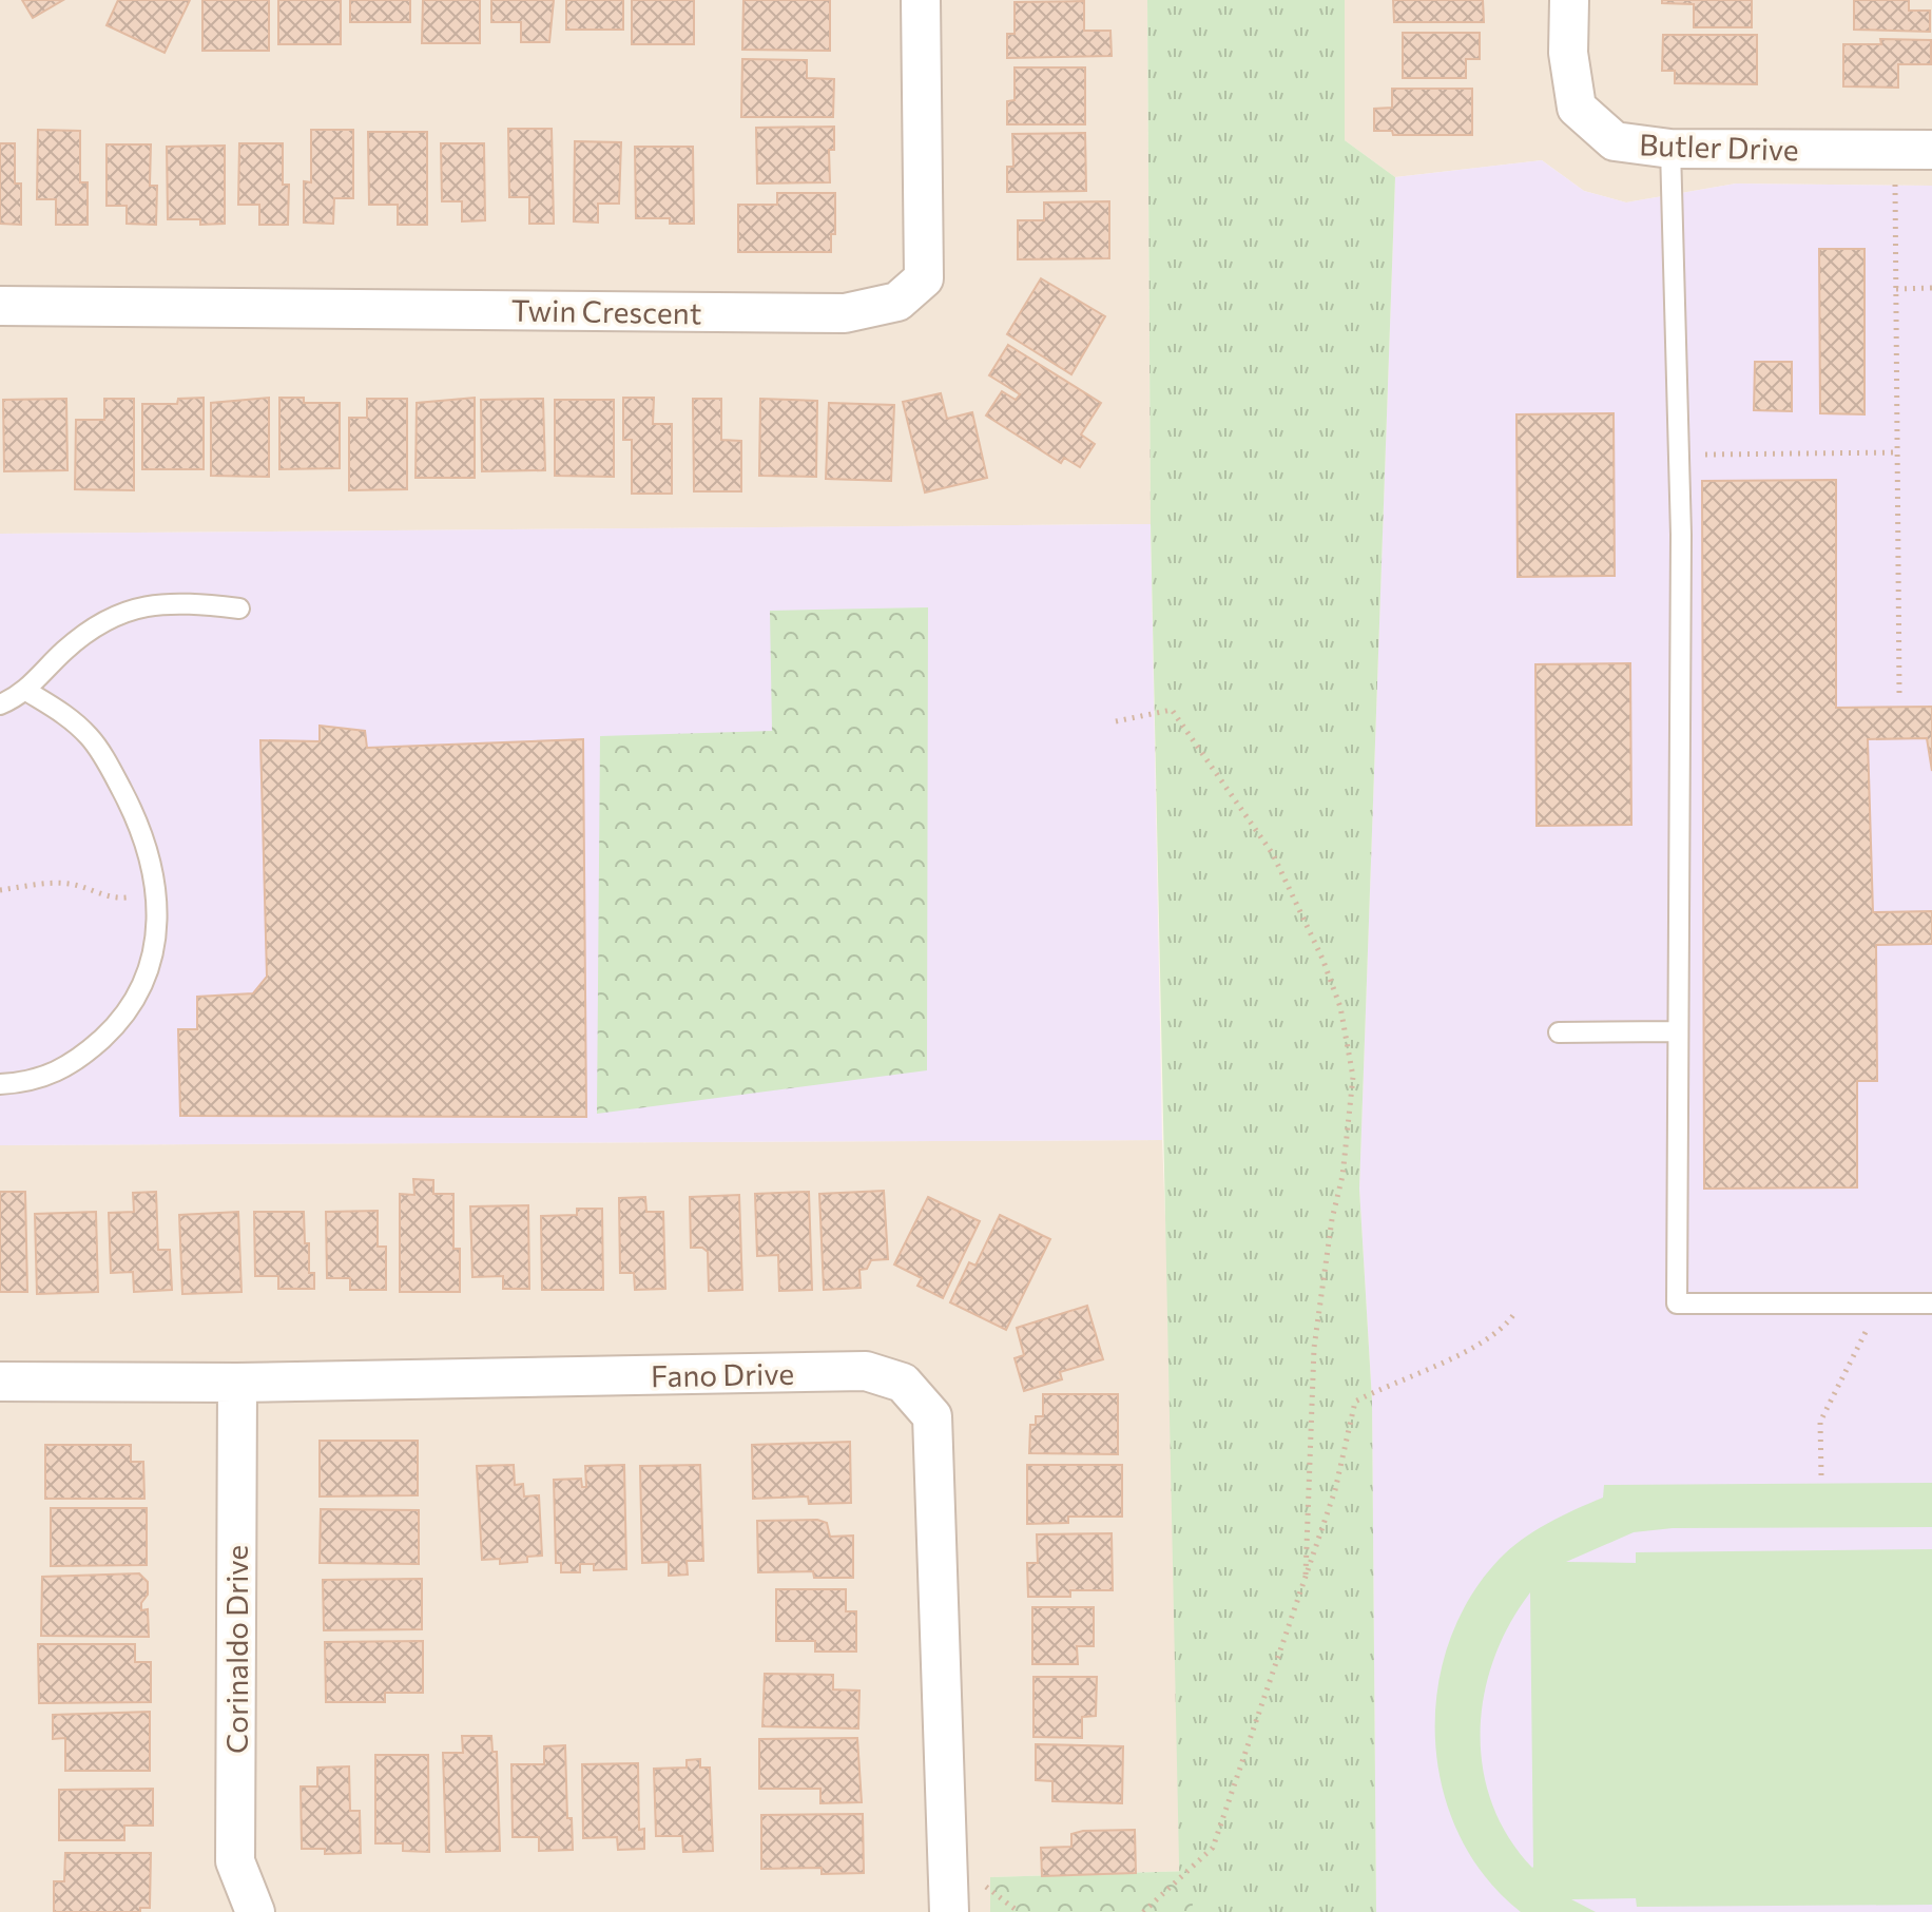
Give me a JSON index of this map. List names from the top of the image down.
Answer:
{
  "streets": {
    "street": [
      "Butler Drive",
      "Twin Crescent",
      "Fano Drive",
      "Corinaldo Drive"
    ]
  },
  "crossings": [
    ["Fano Drive", "Corinaldo Drive"]
  ]
}
